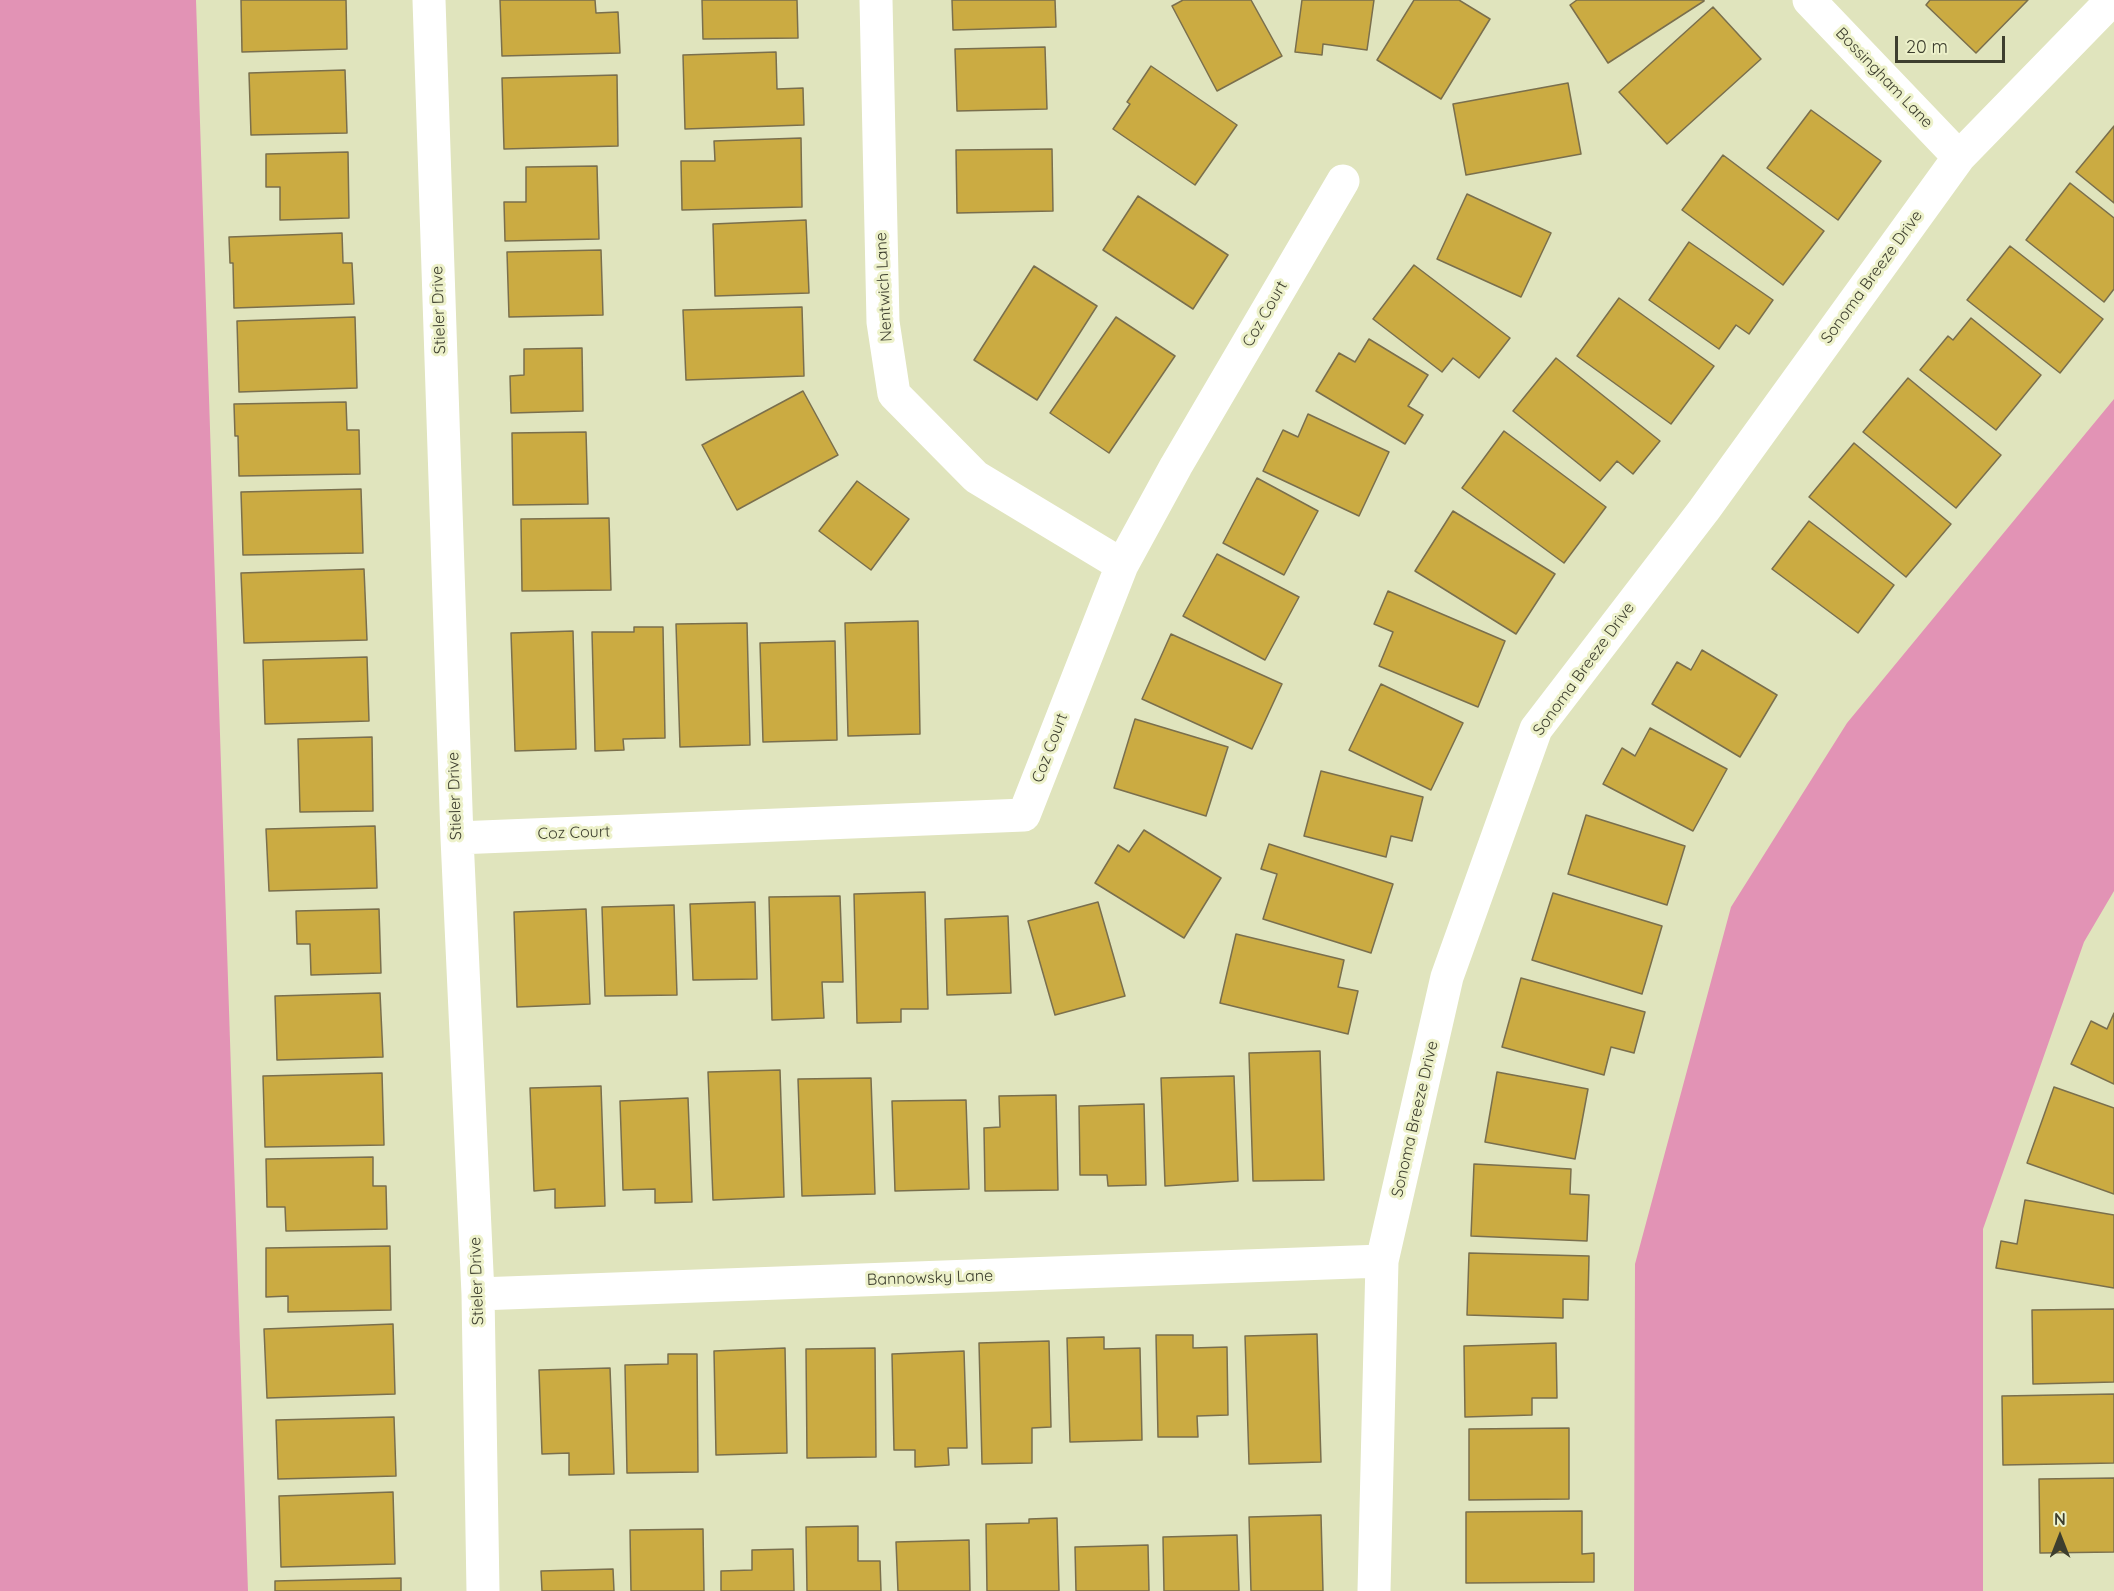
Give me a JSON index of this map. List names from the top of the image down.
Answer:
{
  "streets": {
    "street": [
      "Bossingham Lane",
      "Sonoma Breeze Drive",
      "Nentwich Lane",
      "Stieler Drive",
      "Coz Court",
      "Bannowsky Lane"
    ]
  },
  "crossings": [
    ["Bossingham Lane", "Sonoma Breeze Drive"],
    ["Sonoma Breeze Drive", "Bannowsky Lane"],
    ["Nentwich Lane", "Coz Court"],
    ["Stieler Drive", "Coz Court"],
    ["Stieler Drive", "Bannowsky Lane"]
  ],
  "scale_bar": "20 m",
  "north": "top"
}
